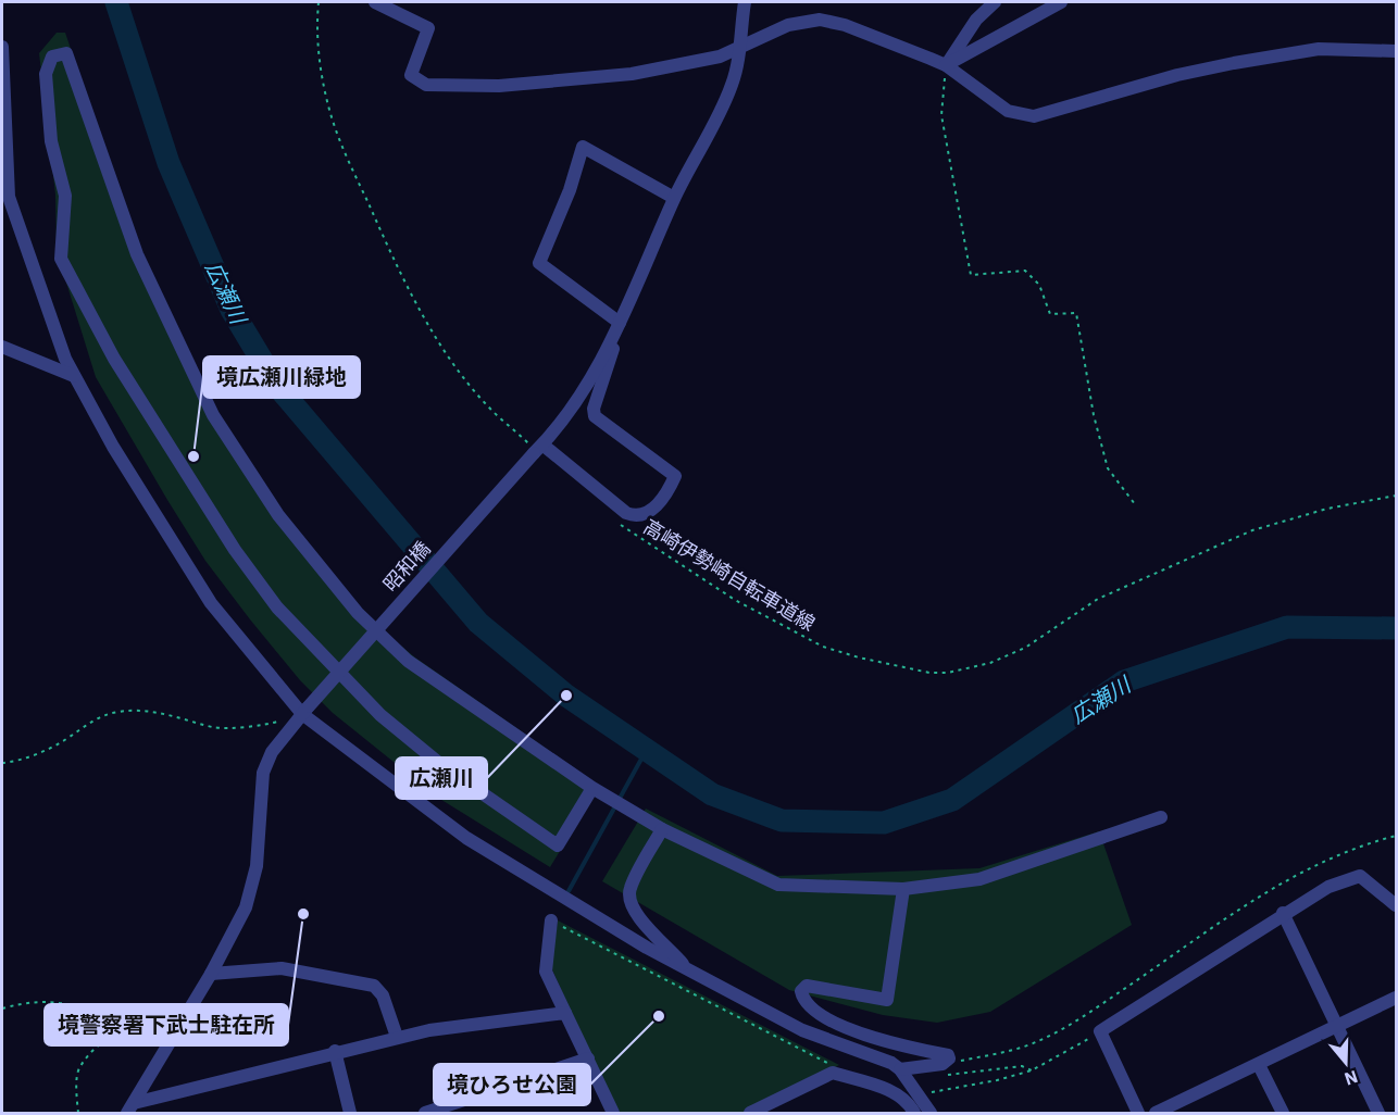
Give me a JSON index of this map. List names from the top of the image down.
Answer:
{
  "streets": {
    "street": ["昭和橋"],
    "path": ["高崎伊勢崎自転車道線"]
  },
  "water": ["広瀬川"],
  "places": [
    "境広瀬川緑地",
    "広瀬川",
    "境警察署下武士駐在所",
    "境ひろせ公園"
  ],
  "north": "bottom"
}
